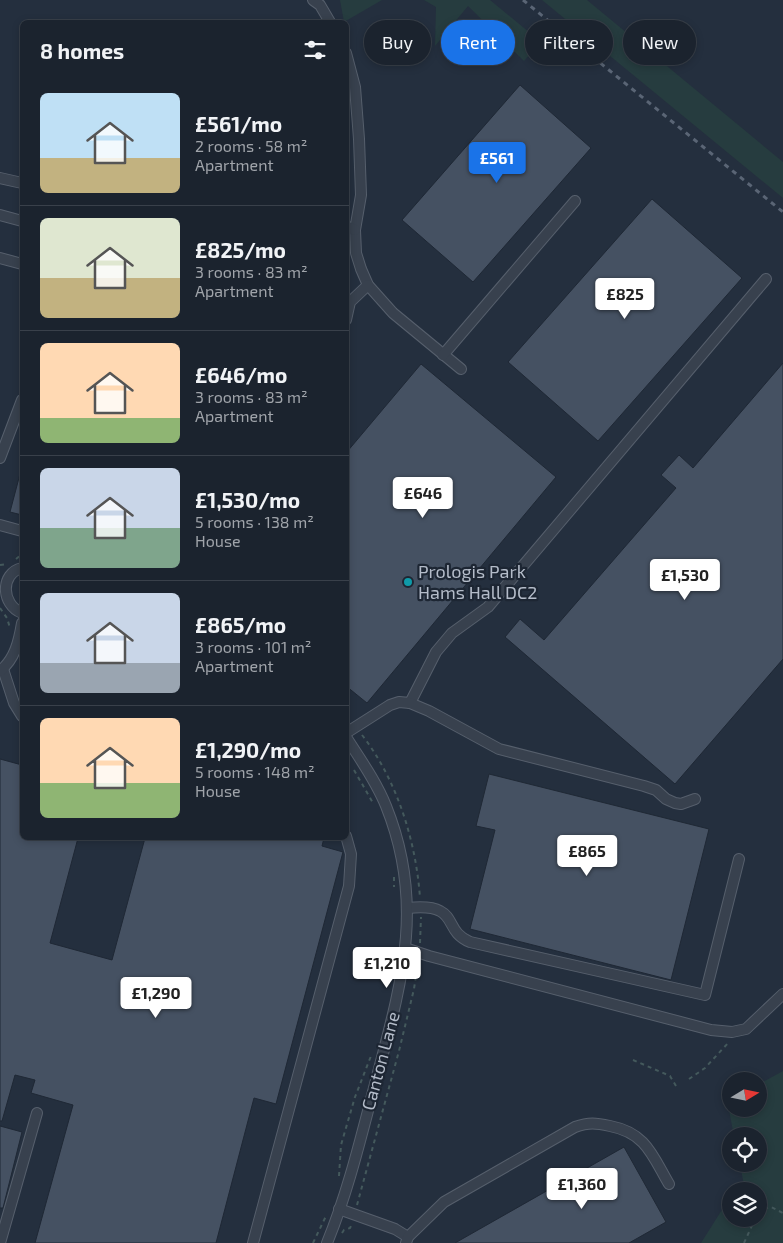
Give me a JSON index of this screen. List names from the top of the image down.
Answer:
{
  "streets": {
    "street": ["Canton Lane"]
  },
  "places": ["Prologis Park Hams Hall DC2"],
  "north": "right",
  "page": {
    "chip": [
      "Buy",
      "Rent",
      "Filters",
      "New"
    ],
    "heading": "8 homes",
    "list": [
      {
        "name": "£561/mo",
        "note": "2 rooms · 58 m² · Apartment"
      },
      {
        "name": "£825/mo",
        "note": "3 rooms · 83 m² · Apartment"
      },
      {
        "name": "£646/mo",
        "note": "3 rooms · 83 m² · Apartment"
      },
      {
        "name": "£1,530/mo",
        "note": "5 rooms · 138 m² · House"
      },
      {
        "name": "£865/mo",
        "note": "3 rooms · 101 m² · Apartment"
      },
      {
        "name": "£1,290/mo",
        "note": "5 rooms · 148 m² · House"
      }
    ],
    "price": [
      "£561",
      "£825",
      "£646",
      "£1,530",
      "£865",
      "£1,210",
      "£1,290",
      "£1,360"
    ]
  }
}
